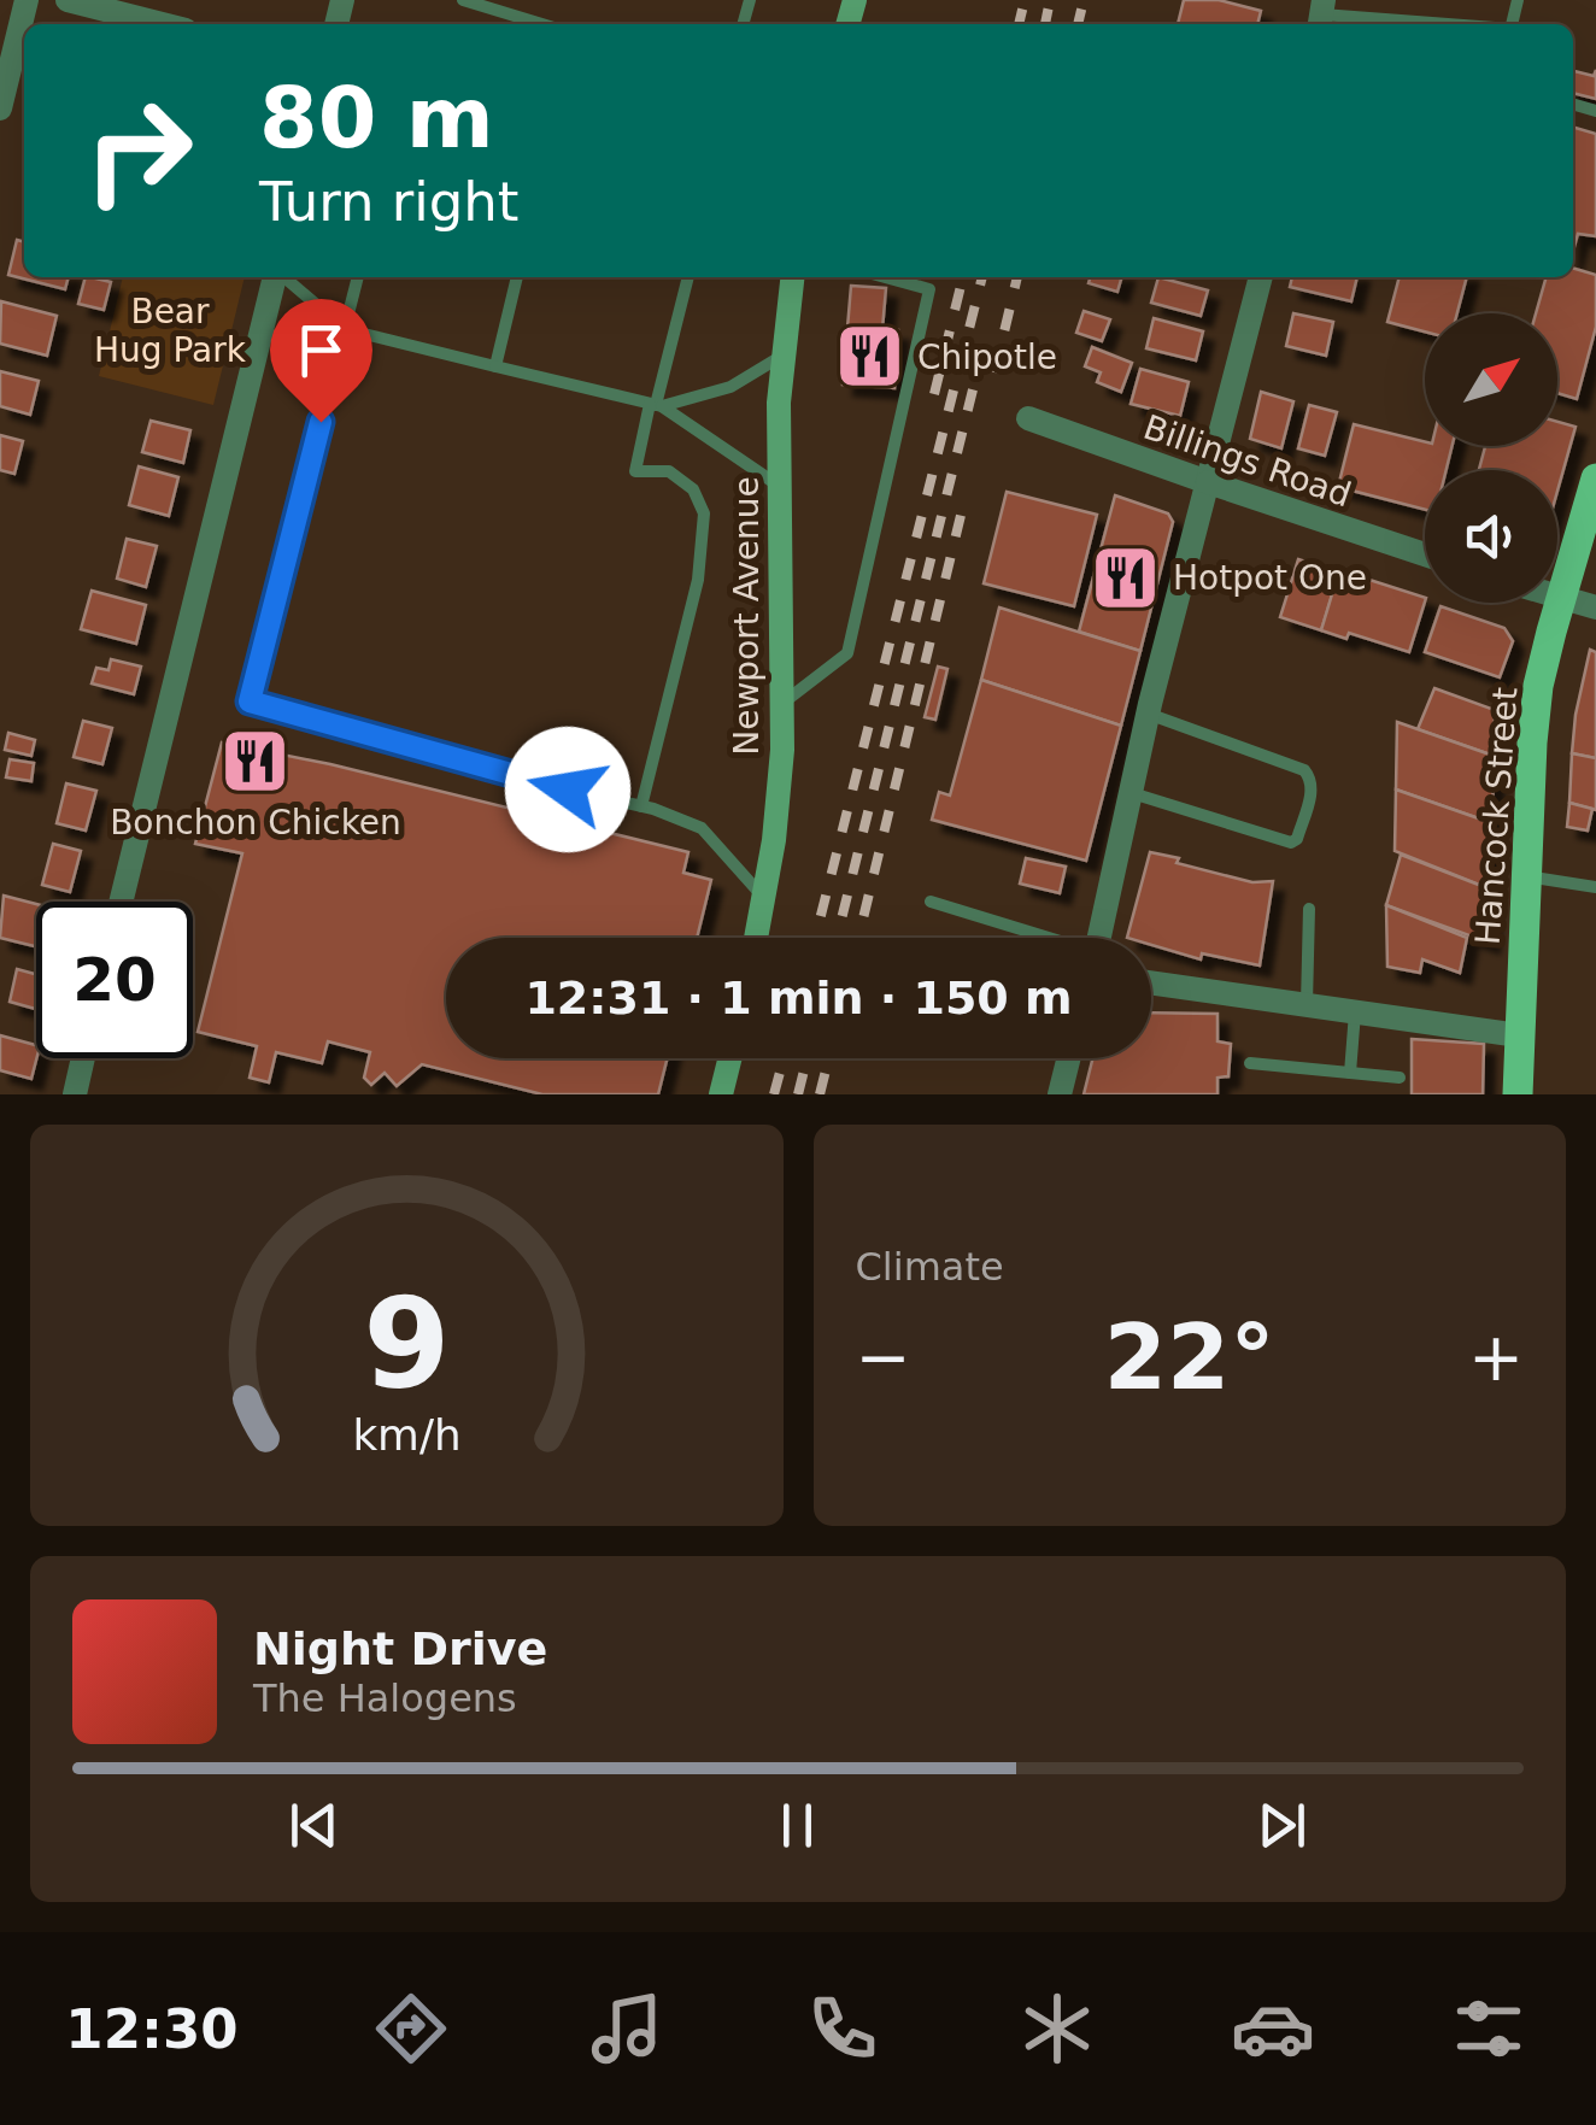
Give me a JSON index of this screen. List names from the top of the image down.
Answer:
{
  "streets": {
    "main road": ["Newport Avenue", "Hancock Street"],
    "street": ["Billings Road"]
  },
  "parks": ["Bear Hug Park"],
  "places": {
    "restaurant": ["Chipotle", "Hotpot One", "Bonchon Chicken"]
  },
  "north": "top right",
  "page": {
    "turn": ["80 m", "Turn right"],
    "limit": "20",
    "trip": "12:31 · 1 min · 150 m",
    "tile": "Climate",
    "heat": ["−", "22°", "+"],
    "song": ["Night Drive", "The Halogens"],
    "tabs": "12:30",
    "gauge": ["9", "km/h"]
  }
}
